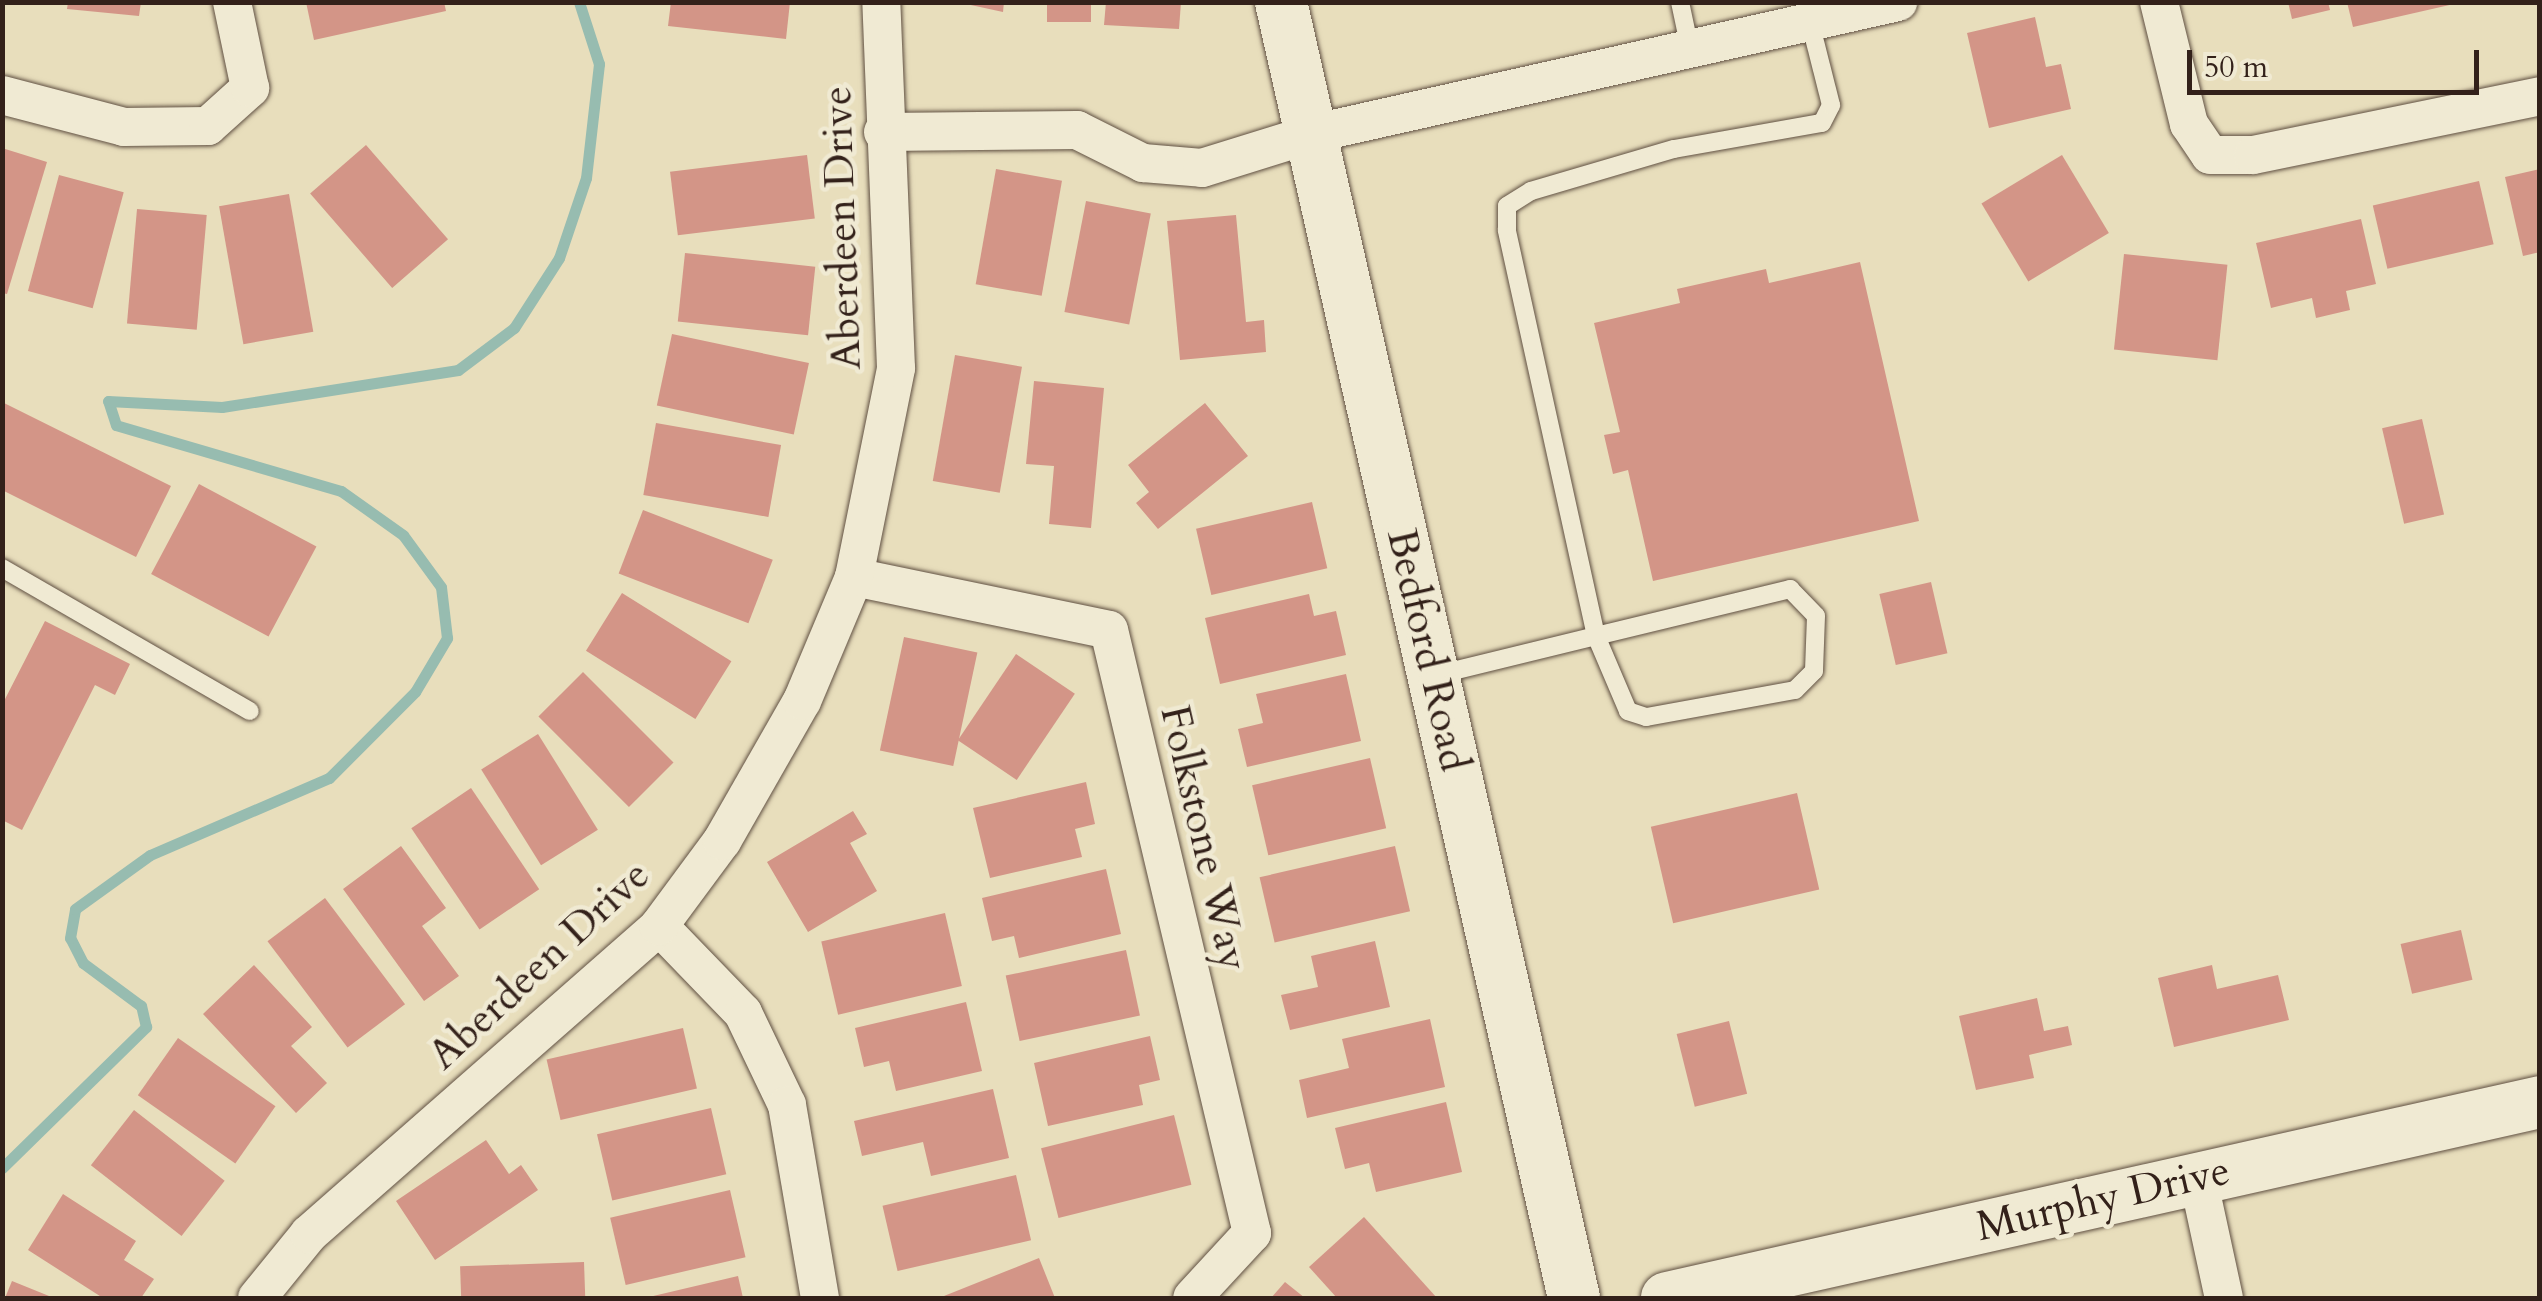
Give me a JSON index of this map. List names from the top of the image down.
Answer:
{
  "streets": {
    "main road": ["Bedford Road", "Murphy Drive"],
    "street": ["Aberdeen Drive", "Folkstone Way"]
  },
  "crossings": [
    ["Aberdeen Drive", "Folkstone Way"]
  ],
  "scale_bar": "50 m"
}
